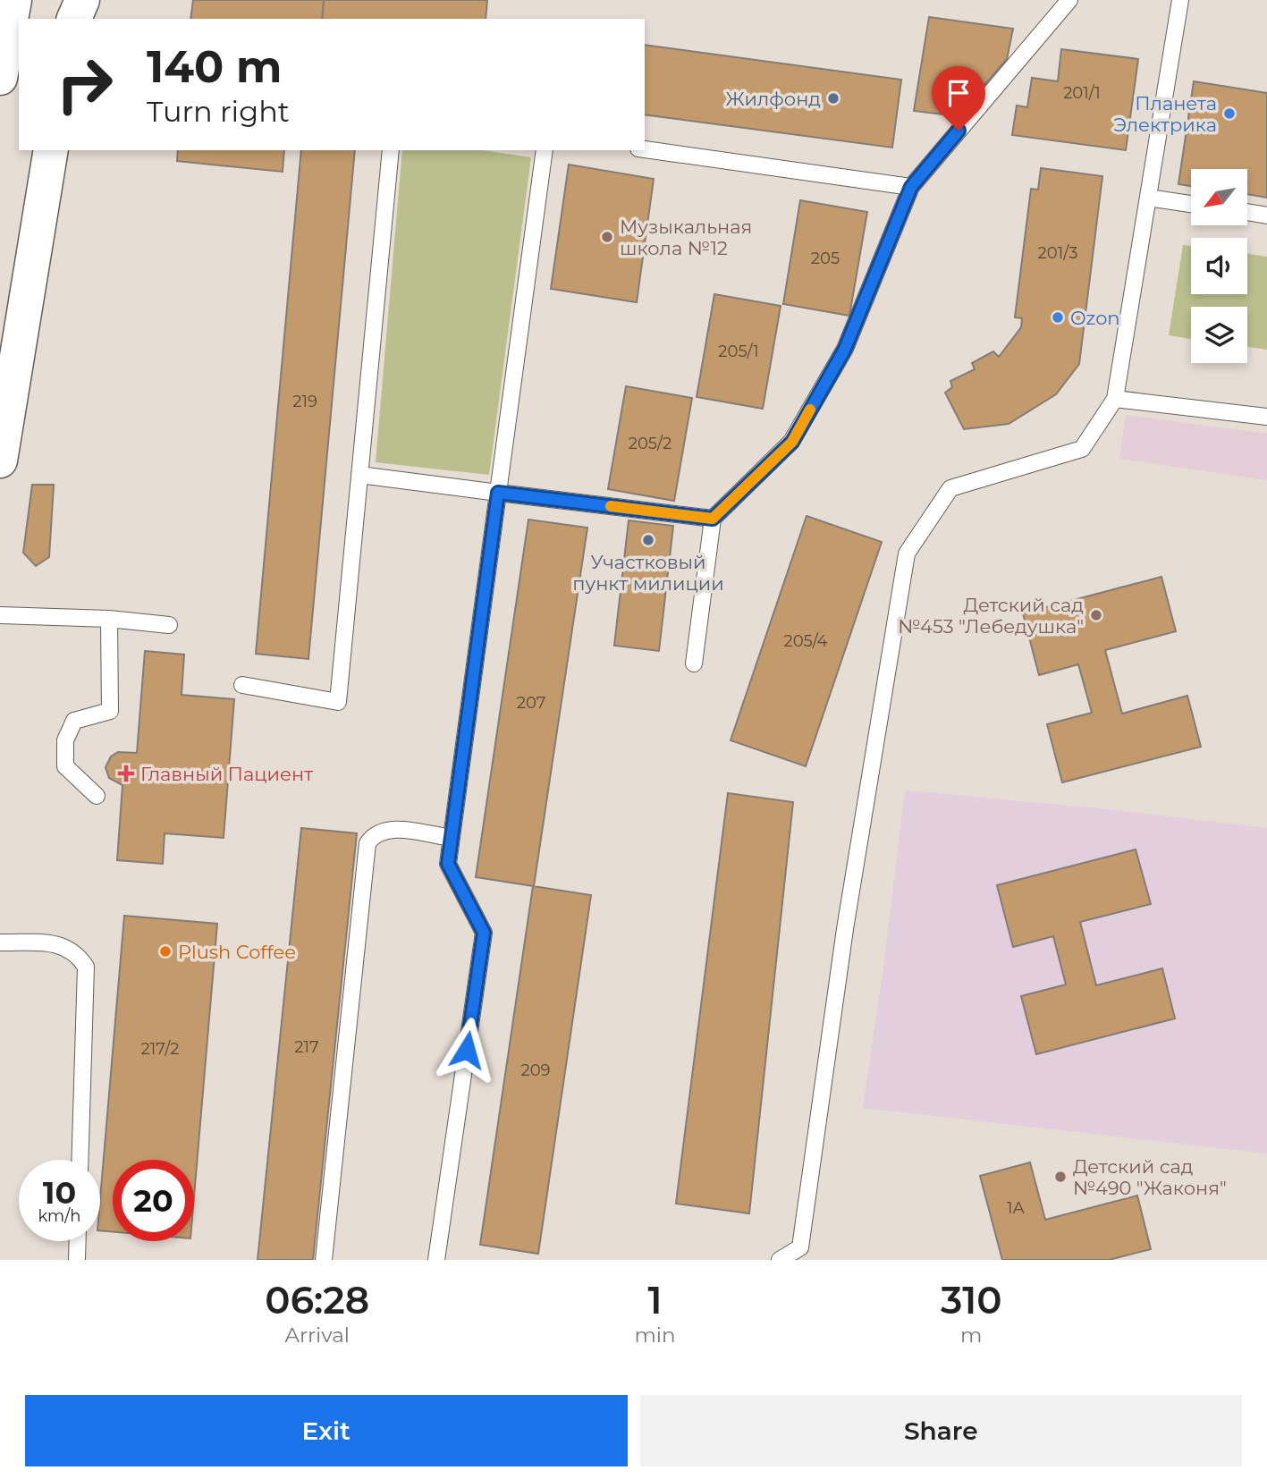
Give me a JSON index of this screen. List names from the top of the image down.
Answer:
{
  "places": {
    "other": [
      "Жилфонд",
      "Планета Электрика",
      "Музыкальная школа №12",
      "Ozon",
      "Участковый пункт милиции",
      "Детский сад №453 \"Лебедушка\"",
      "Plush Coffee",
      "Детский сад №490 \"Жаконя\""
    ],
    "health": ["Главный Пациент"]
  },
  "house_numbers": [
    "201/1",
    "201/3",
    "205",
    "205/1",
    "219",
    "205/2",
    "205/4",
    "207",
    "217",
    "217/2",
    "209",
    "1А"
  ],
  "north": "bottom left",
  "page": {
    "turn": ["140 m", "Turn right"],
    "speed": "10 km/h",
    "limit": "20",
    "eta": [
      "06:28",
      "Arrival",
      "1",
      "min",
      "310",
      "m"
    ],
    "buttons": ["Exit", "Share"]
  }
}
